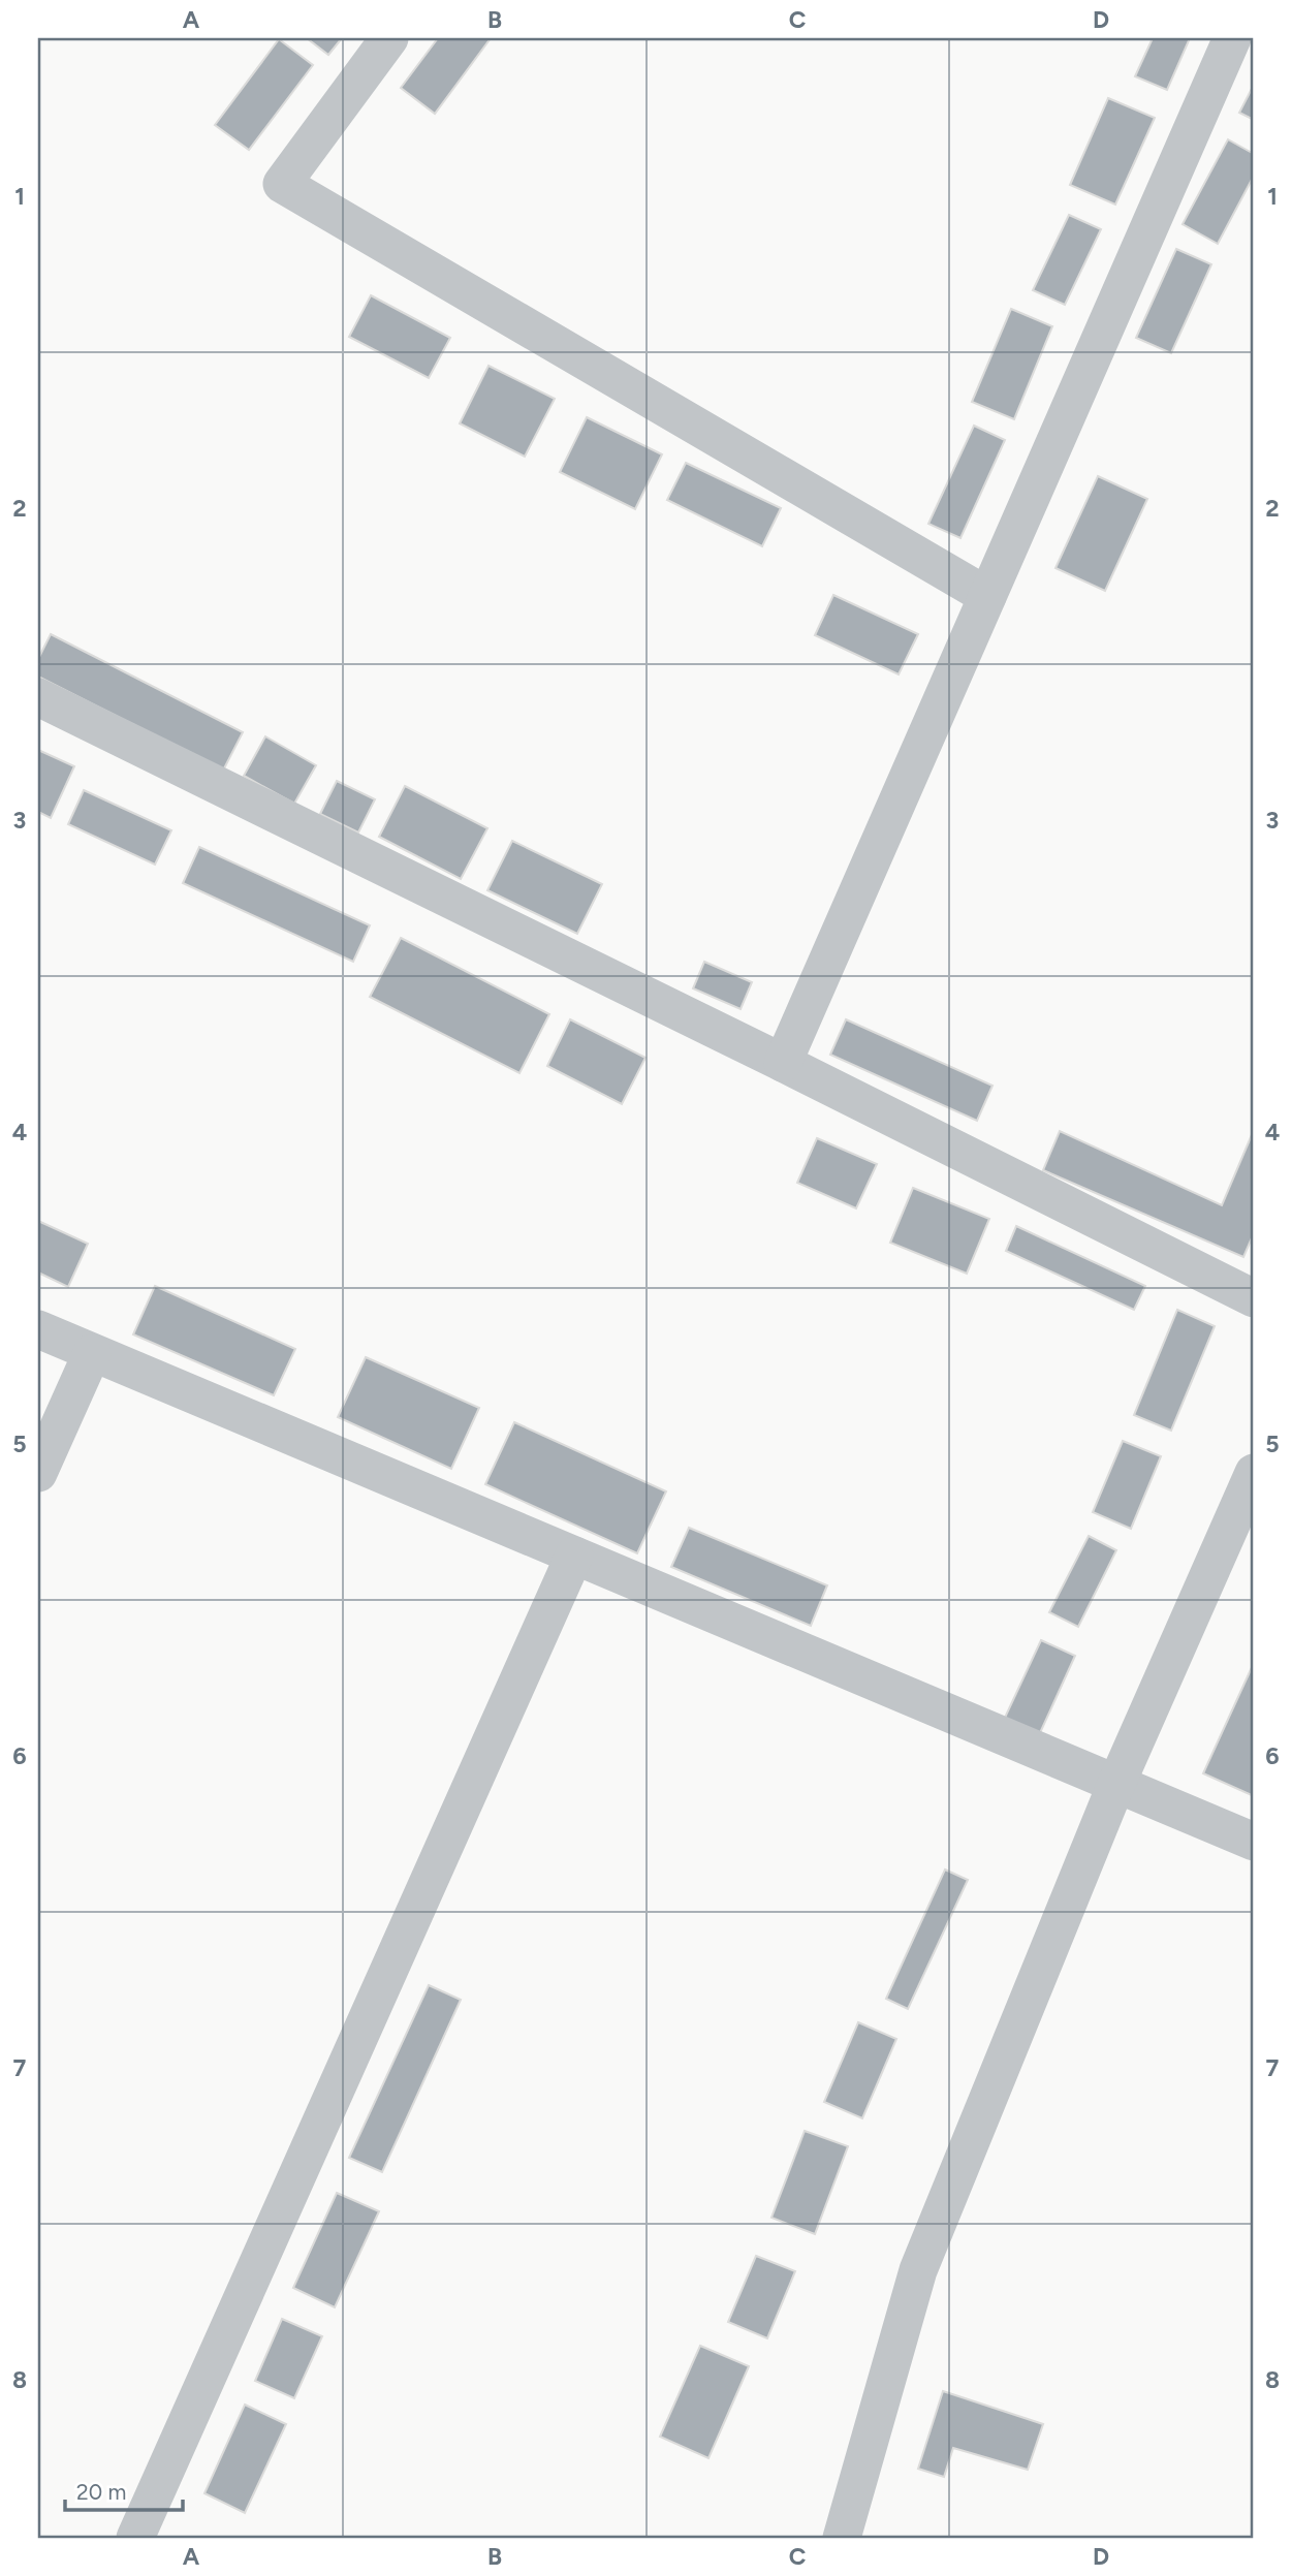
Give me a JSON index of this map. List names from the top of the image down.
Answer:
{
  "scale_bar": "20 m",
  "grid": {
    "columns": [
      "A",
      "B",
      "C",
      "D"
    ],
    "rows": [
      "1",
      "2",
      "3",
      "4",
      "5",
      "6",
      "7",
      "8"
    ]
  }
}
